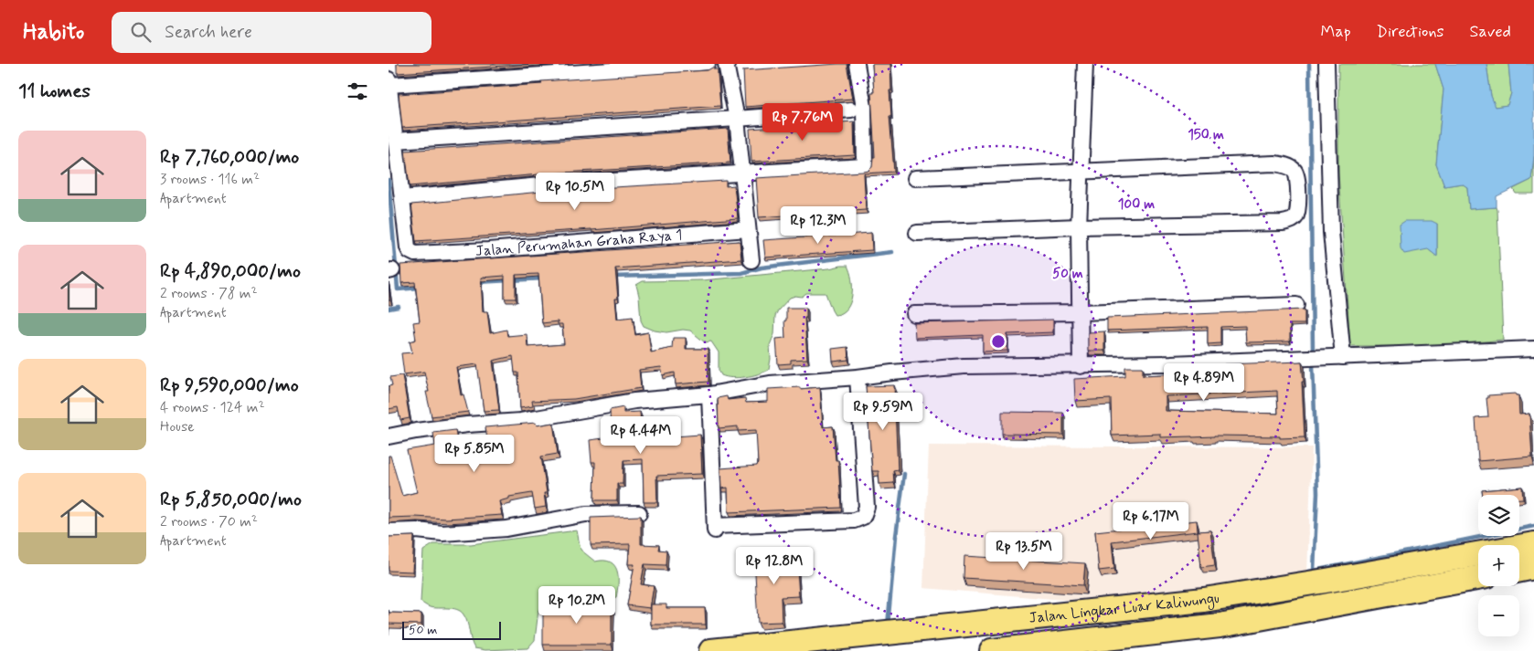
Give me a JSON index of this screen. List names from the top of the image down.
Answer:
{
  "streets": {
    "highway": ["Jalan Lingkar Luar Kaliwungu"],
    "street": ["Jalan Perumahan Graha Raya 1"]
  },
  "scale_bar": "50 m",
  "page": {
    "header": "Habito",
    "search": "Search here",
    "nav": ["Map", "Directions", "Saved"],
    "heading": "11 homes",
    "price": [
      "Rp 7.76M",
      "Rp 10.5M",
      "Rp 12.3M",
      "Rp 4.89M",
      "Rp 9.59M",
      "Rp 4.44M",
      "Rp 5.85M",
      "Rp 6.17M",
      "Rp 13.5M",
      "Rp 12.8M",
      "Rp 10.2M"
    ],
    "list": [
      {
        "name": "Rp 7,760,000/mo",
        "note": "3 rooms · 116 m² · Apartment"
      },
      {
        "name": "Rp 4,890,000/mo",
        "note": "2 rooms · 78 m² · Apartment"
      },
      {
        "name": "Rp 9,590,000/mo",
        "note": "4 rooms · 124 m² · House"
      },
      {
        "name": "Rp 5,850,000/mo",
        "note": "2 rooms · 70 m² · Apartment"
      }
    ],
    "map_buttons": ["+", "−"],
    "scale": "50 m"
  },
  "rings": ["150 m", "100 m", "50 m"]
}
